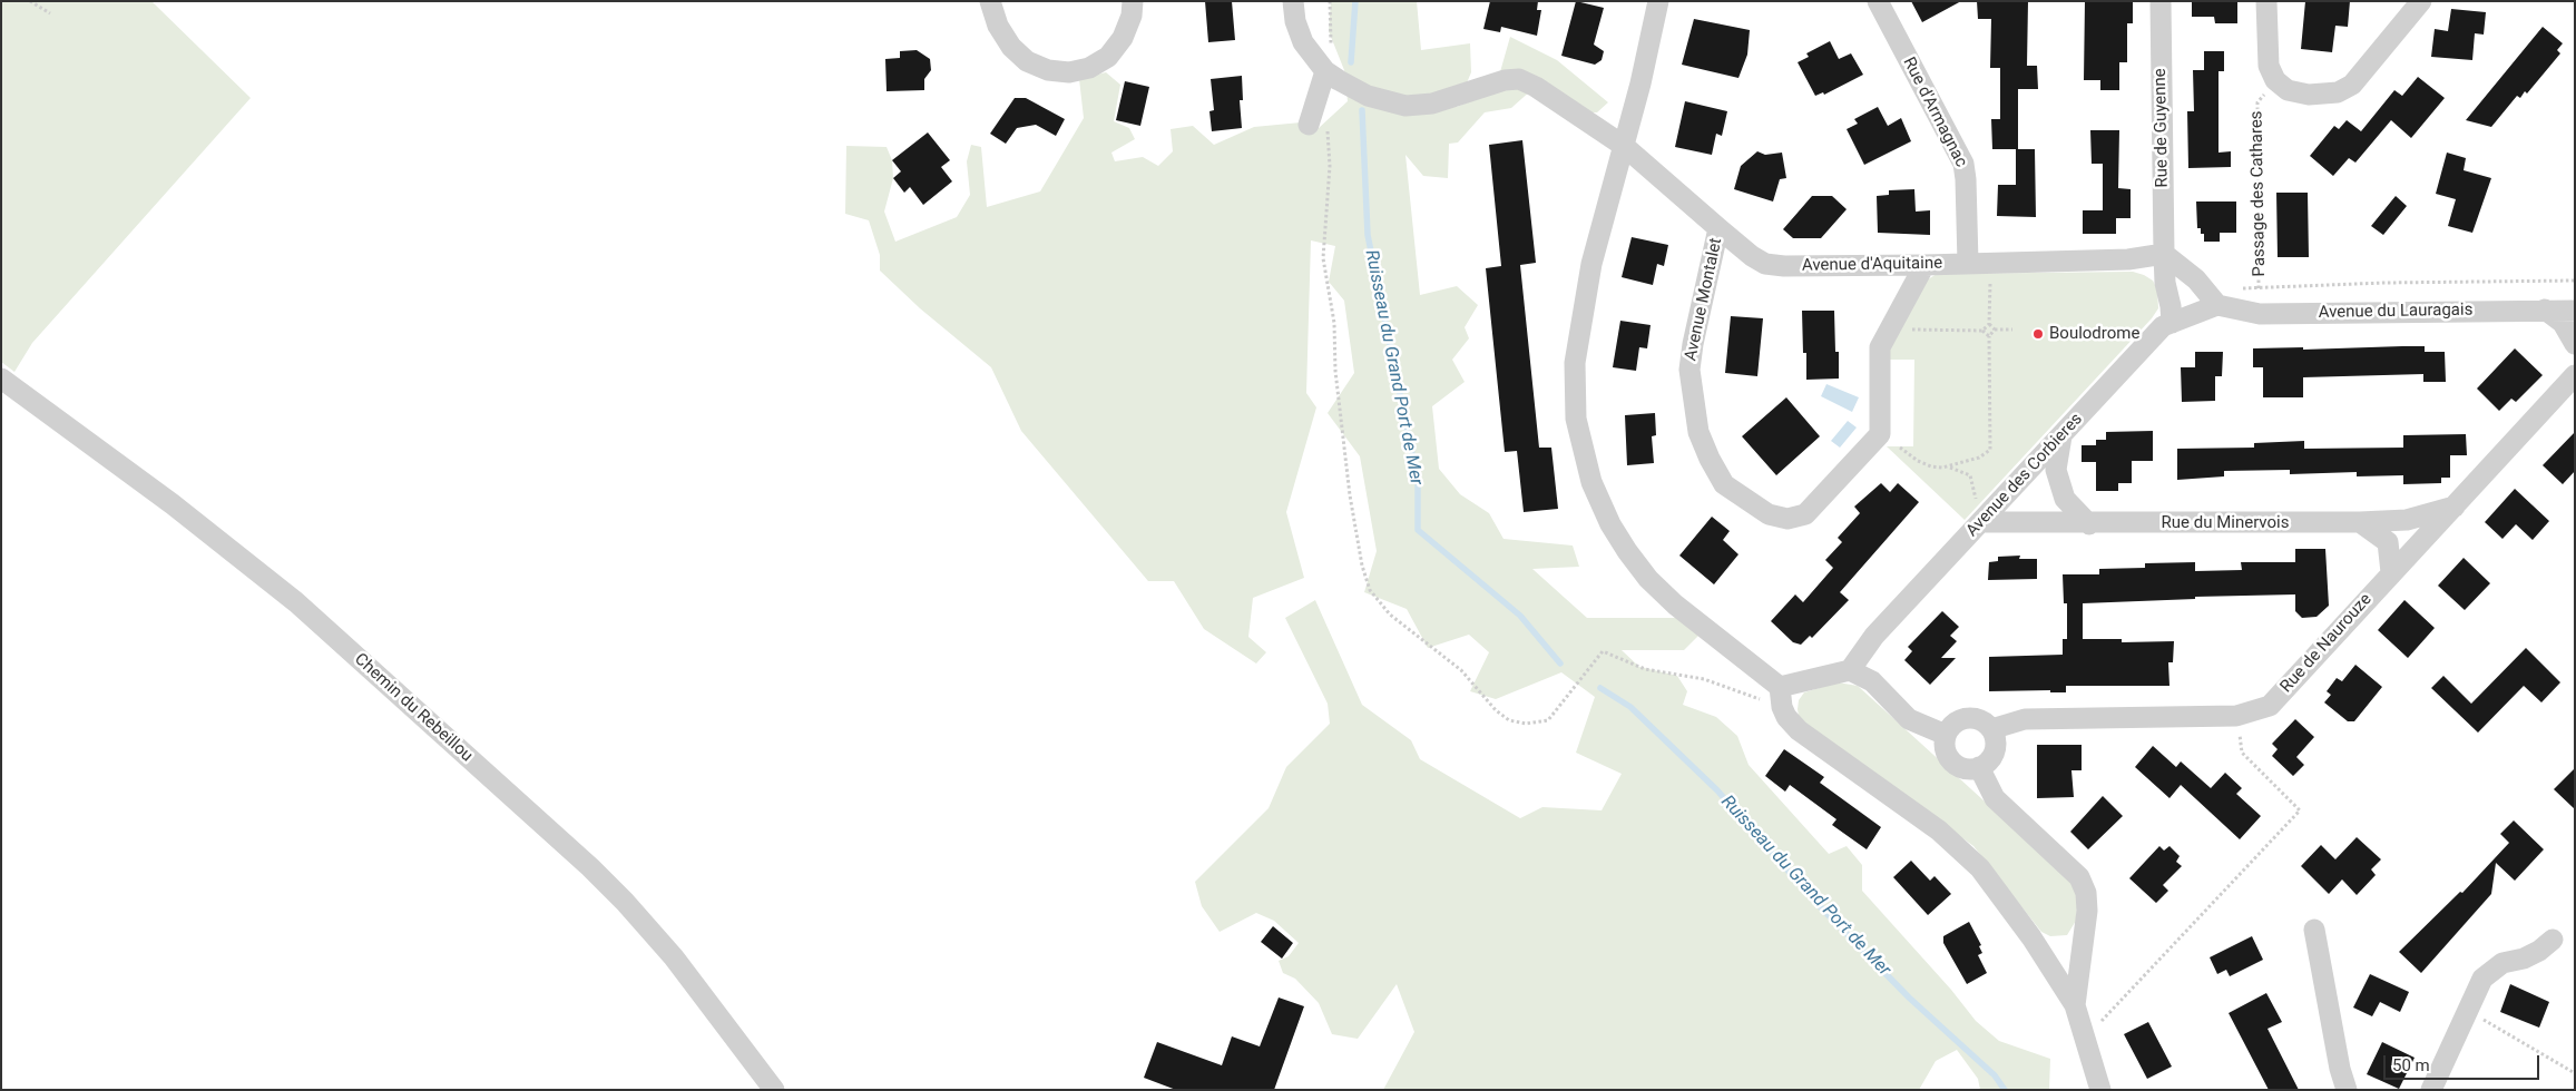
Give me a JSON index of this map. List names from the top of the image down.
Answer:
{
  "streets": {
    "street": [
      "Rue d'Armagnac",
      "Rue de Guyenne",
      "Avenue d'Aquitaine",
      "Avenue Montalet",
      "Avenue du Lauragais",
      "Avenue des Corbieres",
      "Rue du Minervois",
      "Rue de Naurouze",
      "Chemin du Rebeillou"
    ],
    "path": ["Passage des Cathares"]
  },
  "crossings": [
    ["Rue d'Armagnac", "Avenue d'Aquitaine"],
    ["Rue de Guyenne", "Avenue d'Aquitaine"],
    ["Rue de Guyenne", "Avenue des Corbieres"],
    ["Passage des Cathares", "Avenue du Lauragais"],
    ["Avenue d'Aquitaine", "Avenue Montalet"],
    ["Avenue du Lauragais", "Avenue des Corbieres"],
    ["Avenue du Lauragais", "Rue de Naurouze"],
    ["Avenue des Corbieres", "Rue du Minervois"],
    ["Rue du Minervois", "Rue de Naurouze"]
  ],
  "water": ["Ruisseau du Grand Port de Mer"],
  "places": ["Boulodrome"],
  "scale_bar": "50 m"
}
